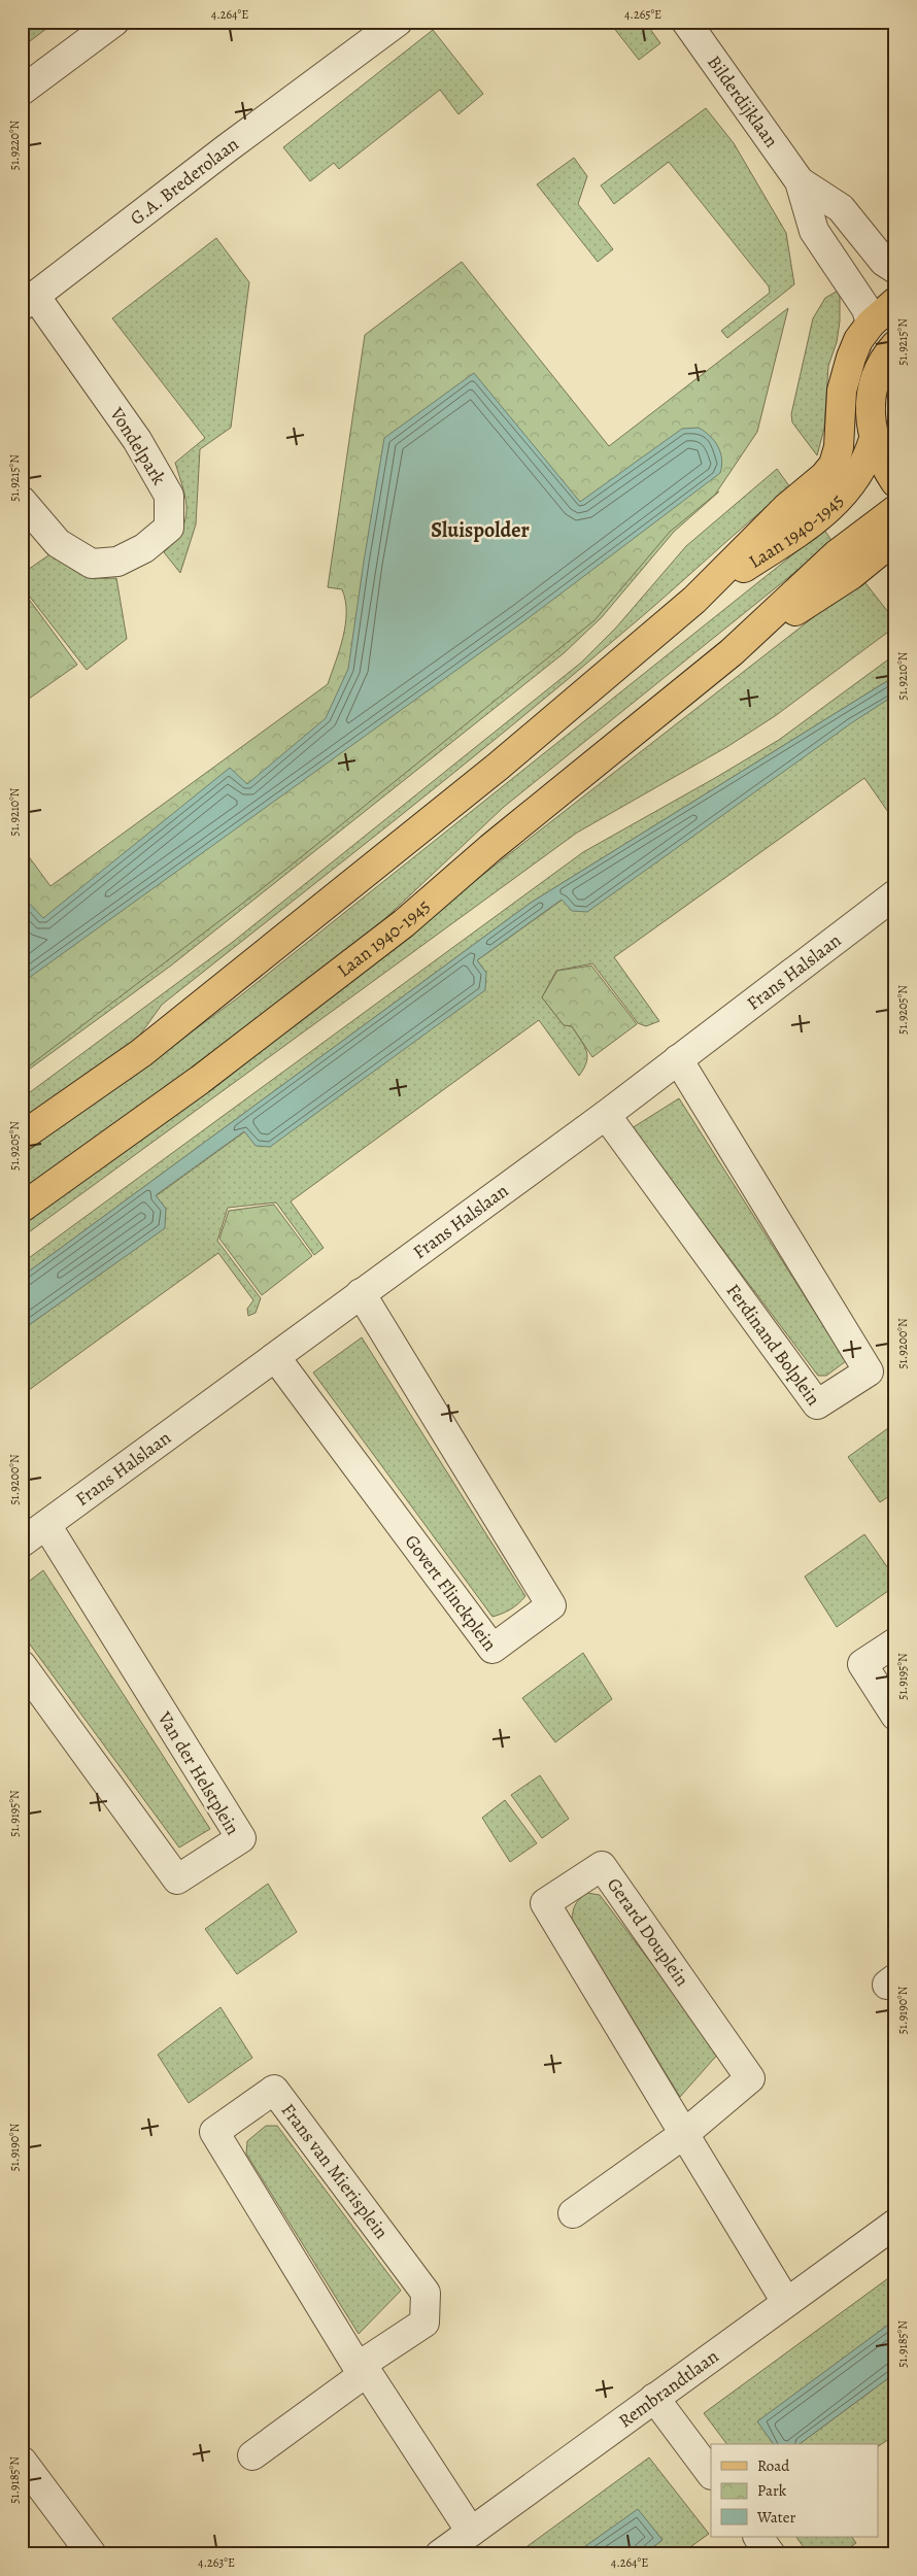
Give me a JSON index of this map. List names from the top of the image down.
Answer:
{
  "streets": {
    "main road": ["Laan 1940-1945"],
    "street": [
      "Bilderdijklaan",
      "G.A. Brederolaan",
      "Vondelpark",
      "Frans Halslaan",
      "Ferdinand Bolplein",
      "Govert Flinckplein",
      "Van der Helstplein",
      "Gerard Douplein",
      "Frans van Mierisplein",
      "Rembrandtlaan"
    ]
  },
  "crossings": [
    ["Bilderdijklaan", "Laan 1940-1945"],
    ["G.A. Brederolaan", "Vondelpark"],
    ["Frans Halslaan", "Ferdinand Bolplein"],
    ["Frans Halslaan", "Govert Flinckplein"],
    ["Frans Halslaan", "Van der Helstplein"],
    ["Gerard Douplein", "Rembrandtlaan"],
    ["Frans van Mierisplein", "Rembrandtlaan"]
  ],
  "districts": ["Sluispolder"],
  "legend": ["Road", "Park", "Water"],
  "coordinates": [
    "4.264°E",
    "4.265°E",
    "51.9220°N",
    "51.9215°N",
    "51.9210°N",
    "51.9205°N",
    "51.9200°N",
    "51.9195°N",
    "51.9190°N",
    "51.9185°N",
    "4.263°E"
  ]
}
